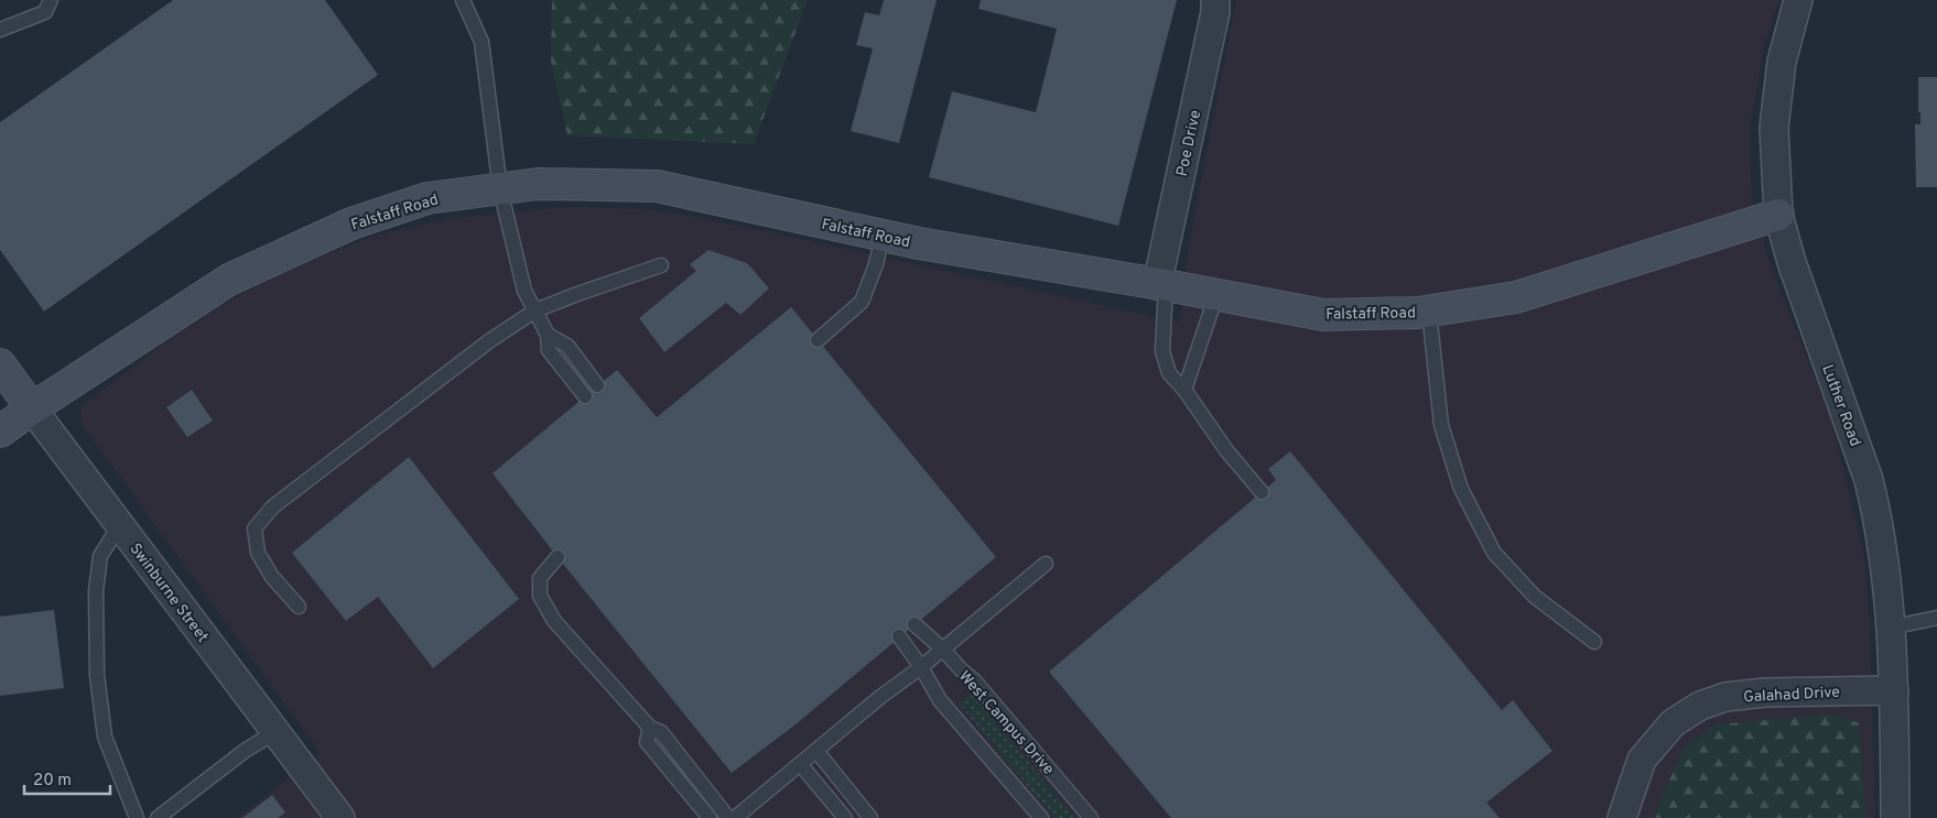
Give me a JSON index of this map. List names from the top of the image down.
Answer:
{
  "streets": {
    "street": [
      "Poe Drive",
      "Falstaff Road",
      "Luther Road",
      "Swinburne Street",
      "Galahad Drive"
    ],
    "lane": ["West Campus Drive"]
  },
  "crossings": [
    ["Poe Drive", "Falstaff Road"],
    ["Falstaff Road", "Luther Road"],
    ["Falstaff Road", "Swinburne Street"],
    ["Luther Road", "Galahad Drive"]
  ],
  "scale_bar": "20 m"
}
